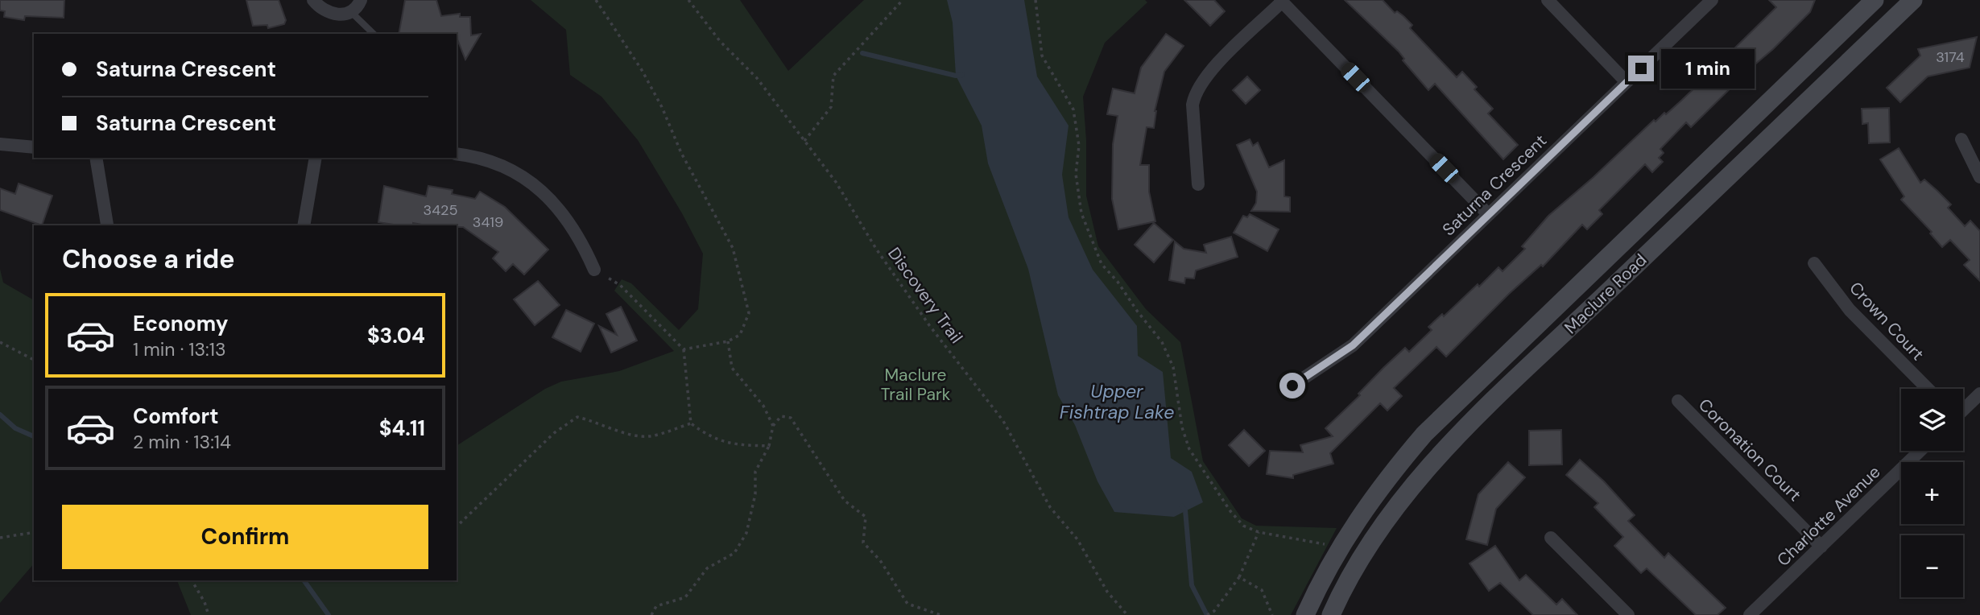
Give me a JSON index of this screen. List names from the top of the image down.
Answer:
{
  "streets": {
    "main road": ["Maclure Road"],
    "street": [
      "Saturna Crescent",
      "Crown Court",
      "Coronation Court",
      "Charlotte Avenue"
    ],
    "path": ["Discovery Trail"]
  },
  "crossings": [
    ["Coronation Court", "Charlotte Avenue"]
  ],
  "water": ["Upper Fishtrap Lake"],
  "parks": ["Maclure Trail Park"],
  "house_numbers": ["3174", "3425", "3419"],
  "page": {
    "banner": ["Saturna Crescent", "Saturna Crescent"],
    "bubble": "1 min",
    "heading": "Choose a ride",
    "list": [
      {
        "name": "Economy",
        "note": "1 min · 13:13",
        "value": "$3.04"
      },
      {
        "name": "Comfort",
        "note": "2 min · 13:14",
        "value": "$4.11"
      }
    ],
    "map_buttons": ["+", "−"],
    "buttons": "Confirm"
  }
}
